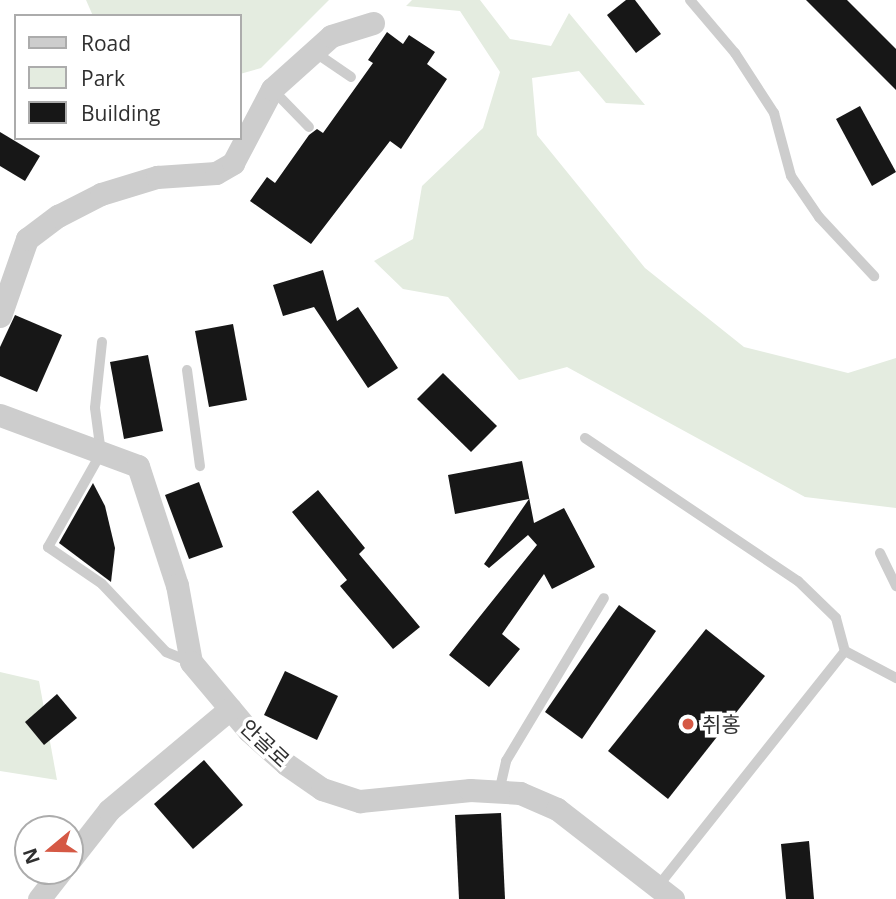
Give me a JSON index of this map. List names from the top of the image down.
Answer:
{
  "streets": {
    "street": ["안골로"]
  },
  "places": ["취홍"],
  "legend": ["Road", "Park", "Building"],
  "north": "left"
}
